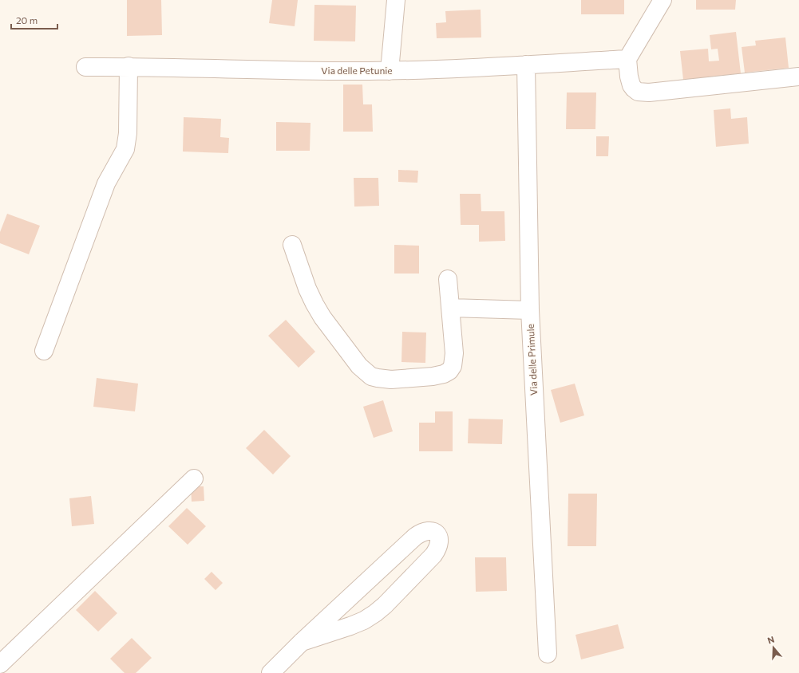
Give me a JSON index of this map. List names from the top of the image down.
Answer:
{
  "streets": {
    "street": ["Via delle Petunie", "Via delle Primule"]
  },
  "crossings": [
    ["Via delle Petunie", "Via delle Primule"]
  ],
  "scale_bar": "20 m",
  "north": "top"
}
